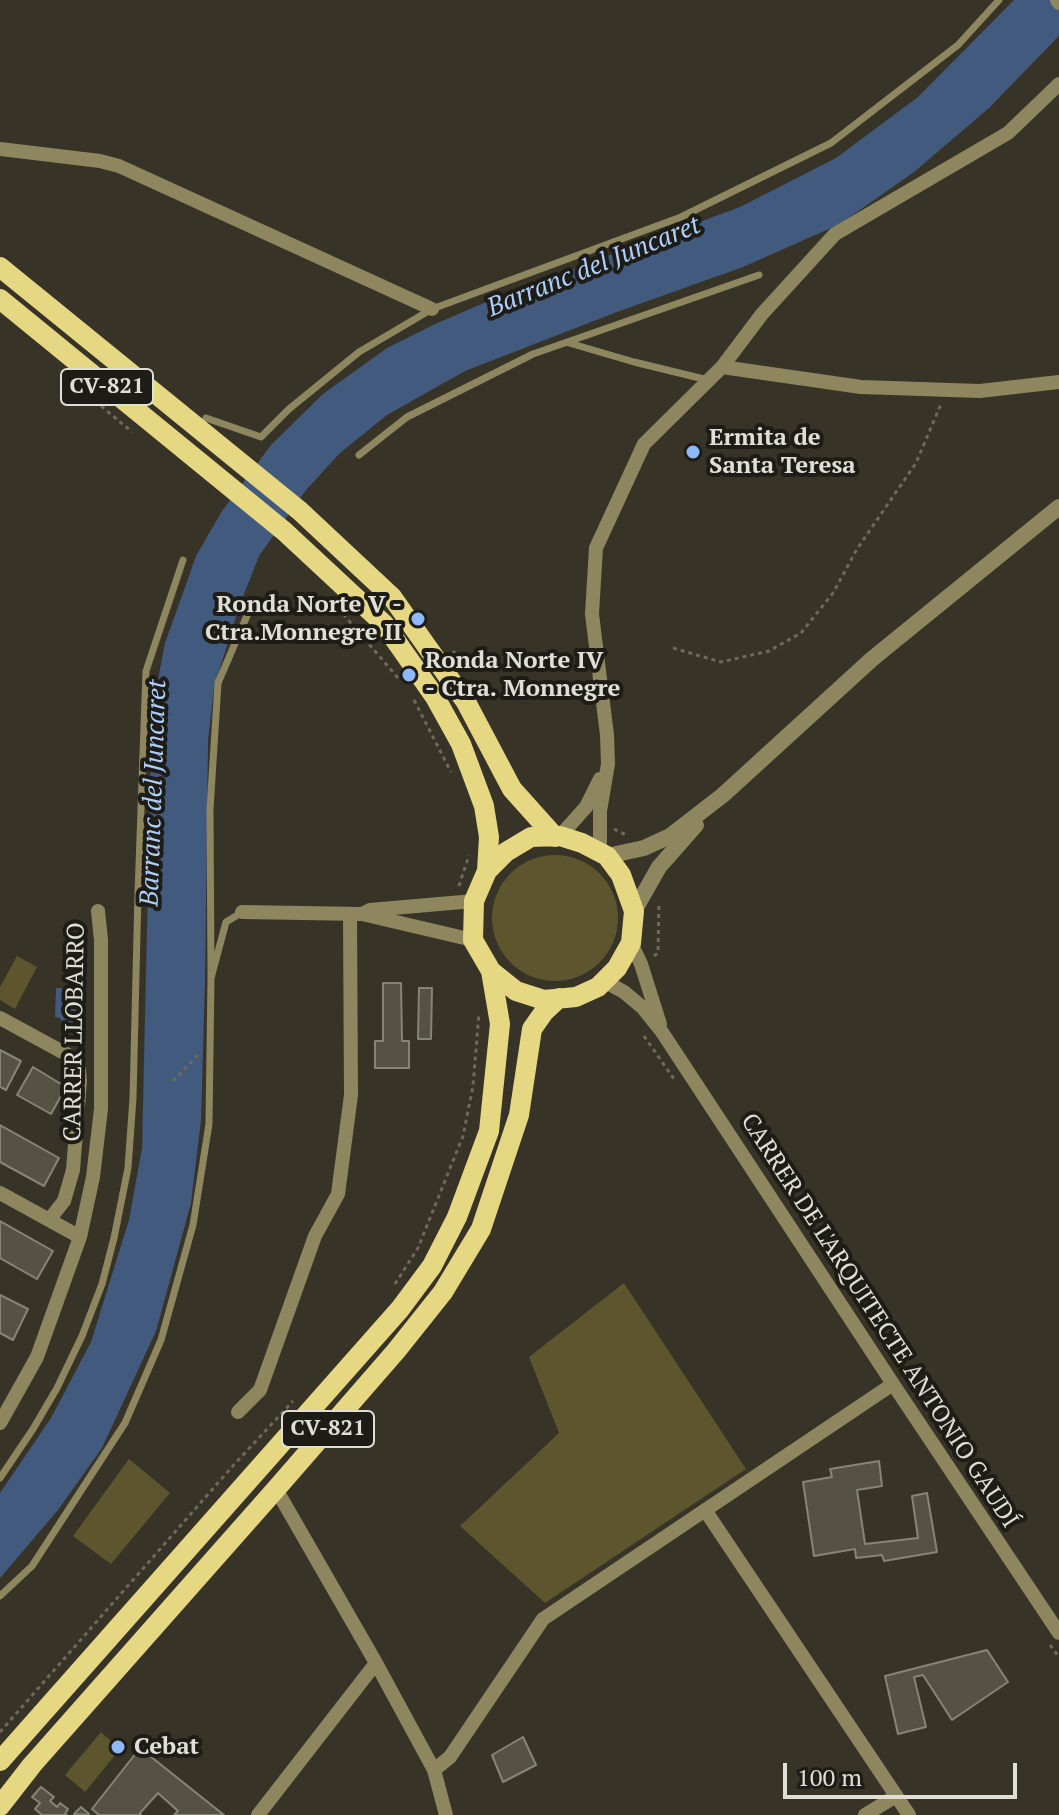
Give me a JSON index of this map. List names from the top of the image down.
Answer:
{
  "streets": {
    "main road": ["CV-821"],
    "street": ["CARRER LLOBARRO", "CARRER DE L'ARQUITECTE ANTONIO GAUDÍ"]
  },
  "crossings": [
    ["CV-821", "CARRER DE L'ARQUITECTE ANTONIO GAUDÍ"]
  ],
  "water": ["Barranc del Juncaret"],
  "places": [
    "Ermita de Santa Teresa",
    "Ronda Norte V - Ctra.Monnegre II",
    "Ronda Norte IV - Ctra. Monnegre",
    "Cebat"
  ],
  "scale_bar": "100 m"
}
